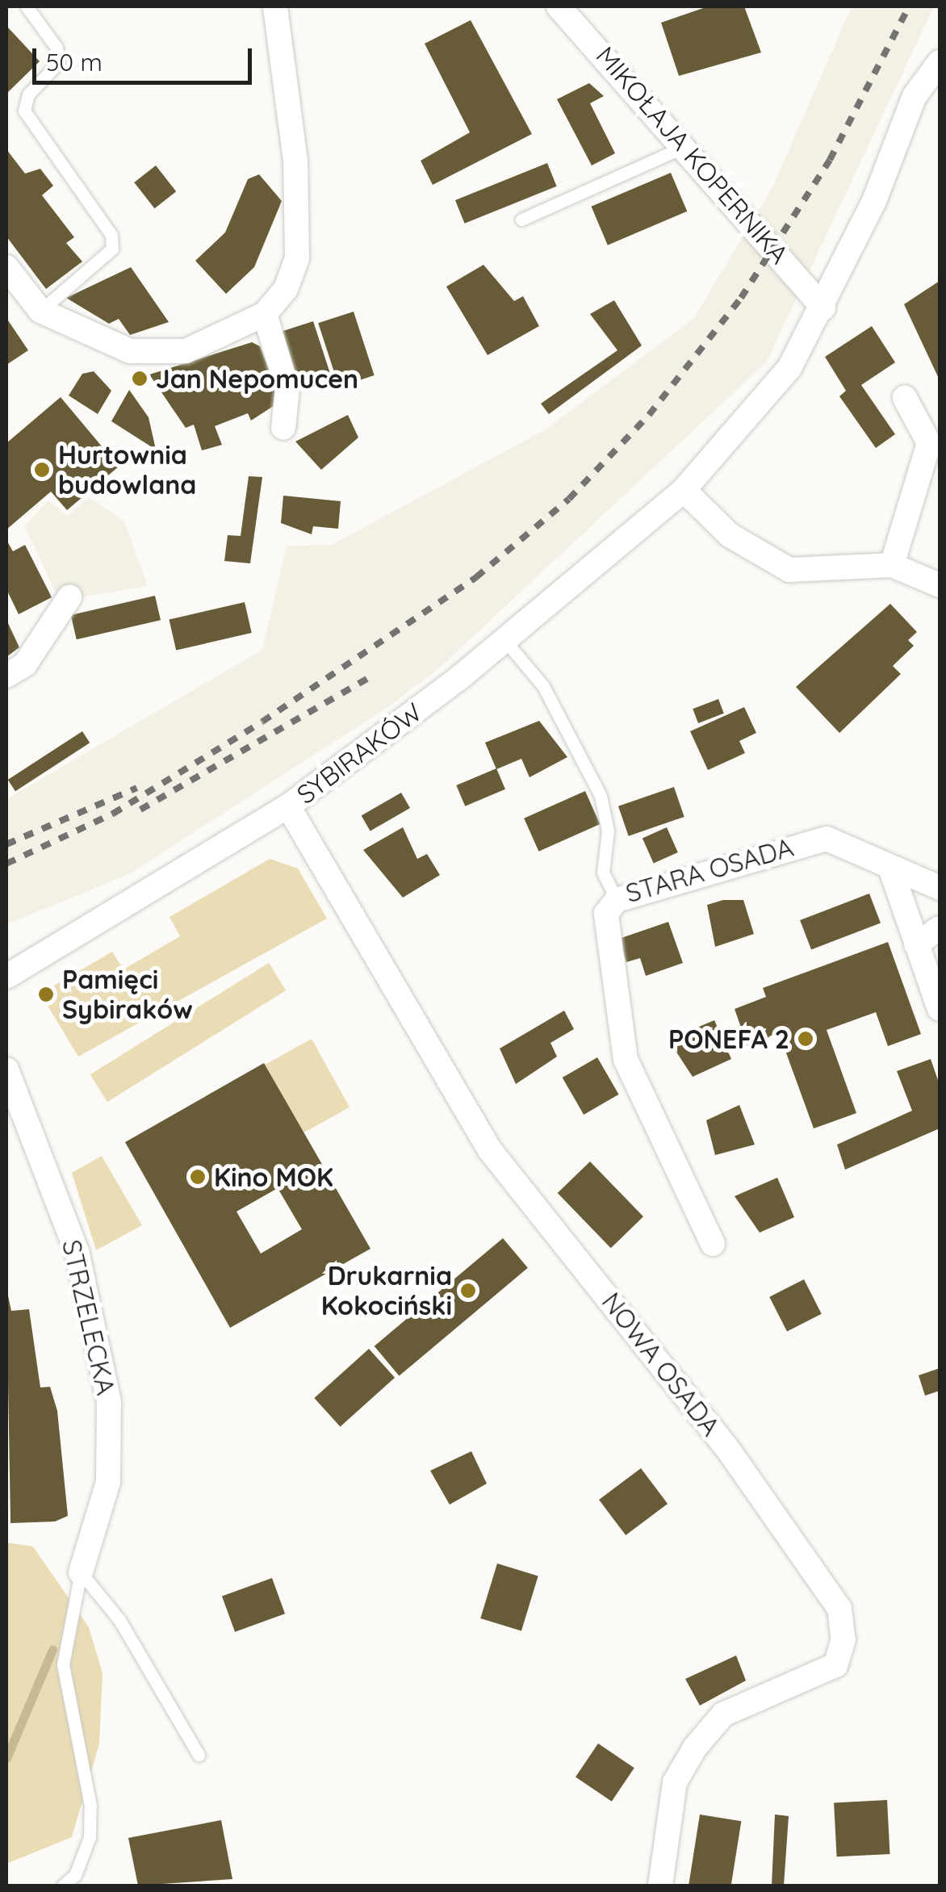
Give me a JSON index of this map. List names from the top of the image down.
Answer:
{
  "streets": {
    "street": [
      "MIKOŁAJA KOPERNIKA",
      "SYBIRAKÓW",
      "STARA OSADA",
      "STRZELECKA",
      "NOWA OSADA"
    ]
  },
  "crossings": [
    ["MIKOŁAJA KOPERNIKA", "SYBIRAKÓW"],
    ["SYBIRAKÓW", "STARA OSADA"],
    ["SYBIRAKÓW", "NOWA OSADA"]
  ],
  "places": [
    "Jan Nepomucen",
    "Hurtownia budowlana",
    "Pamięci Sybiraków",
    "PONEFA 2",
    "Kino MOK",
    "Drukarnia Kokociński"
  ],
  "scale_bar": "50 m"
}
